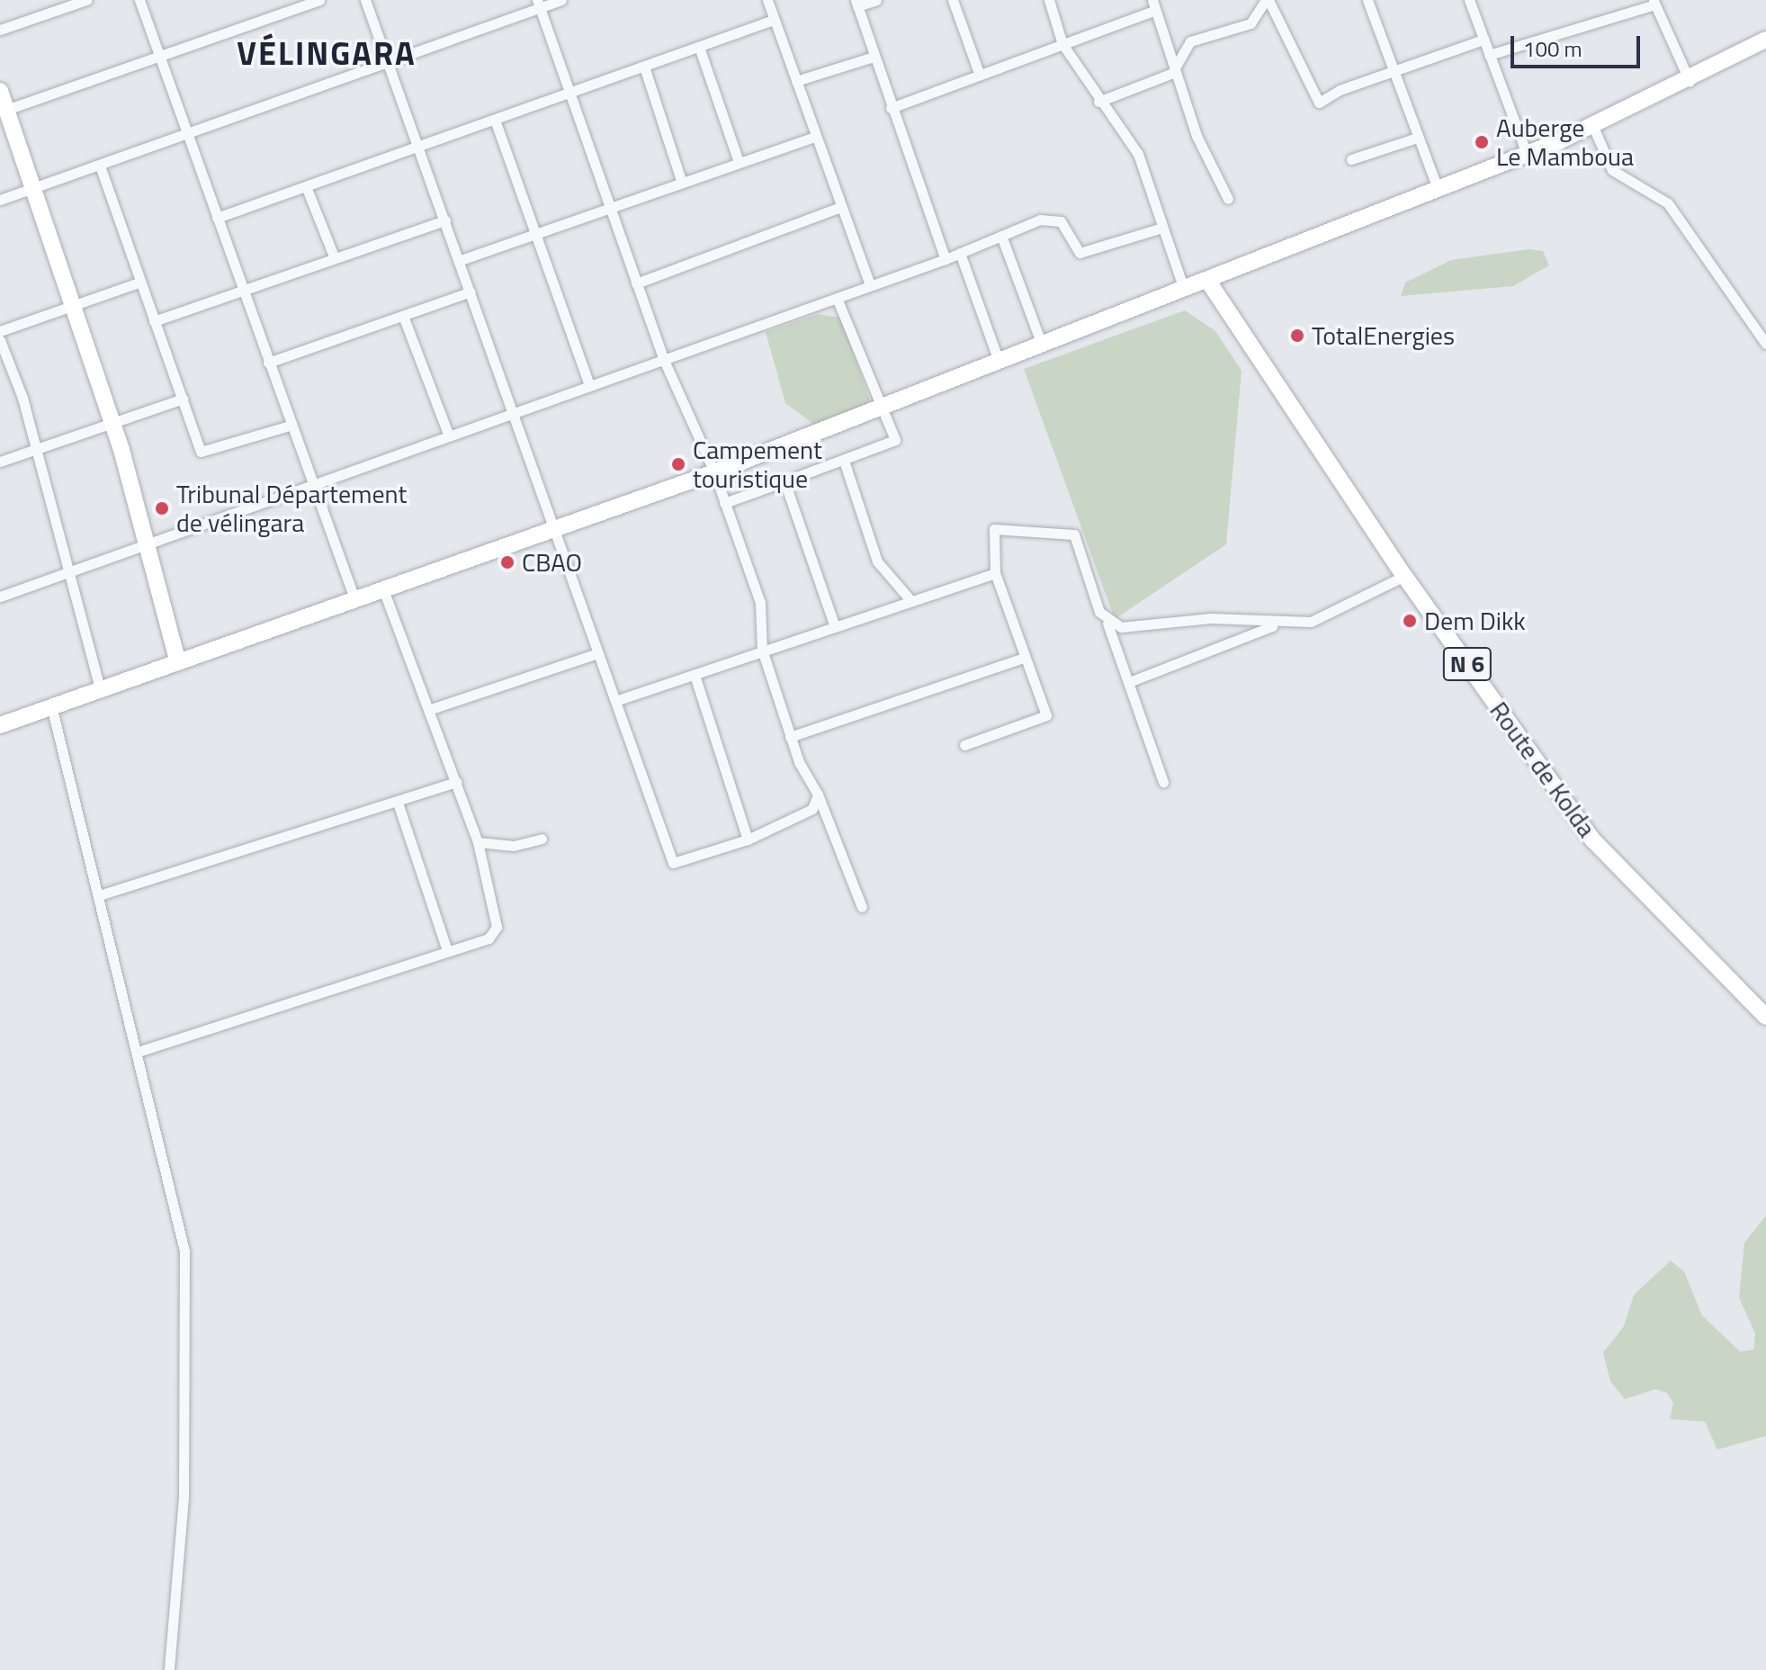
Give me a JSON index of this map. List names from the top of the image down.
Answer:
{
  "streets": {
    "main road": ["N 6", "Route de Kolda"]
  },
  "districts": ["VÉLINGARA"],
  "places": [
    "Auberge Le Mamboua",
    "TotalEnergies",
    "Campement touristique",
    "Tribunal Département de vélingara",
    "CBAO",
    "Dem Dikk"
  ],
  "scale_bar": "100 m"
}
